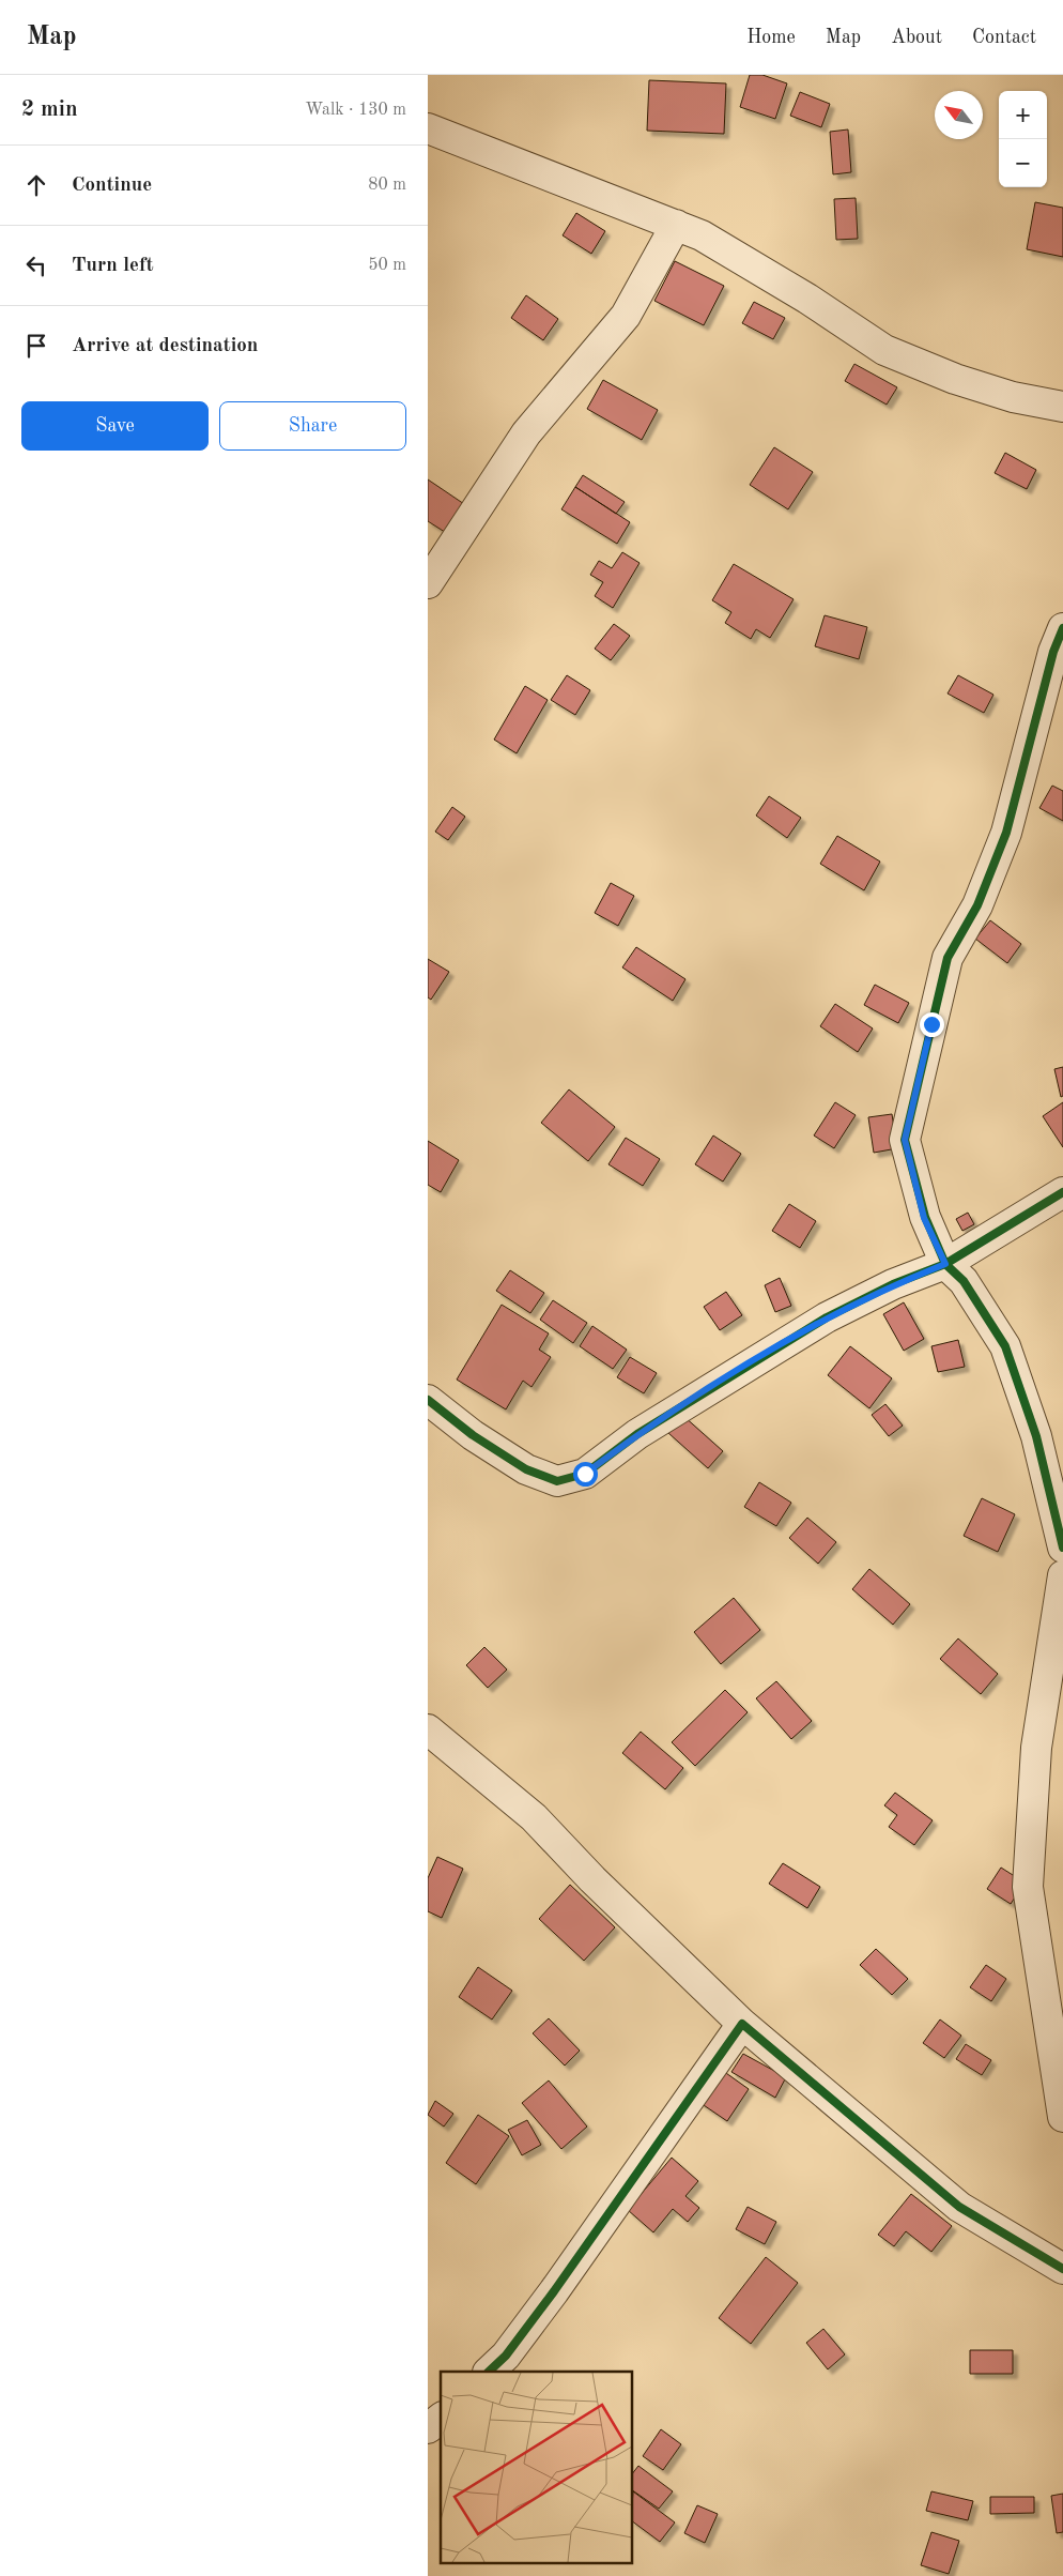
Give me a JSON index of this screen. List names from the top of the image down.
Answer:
{
  "north": "top left",
  "page": {
    "header": "Map",
    "nav": [
      "Home",
      "Map",
      "About",
      "Contact"
    ],
    "heading": ["2 min", "Walk · 130 m"],
    "map_buttons": ["+", "−"],
    "list": [
      ["Continue", "80 m"],
      ["Turn left", "50 m"],
      "Arrive at destination"
    ],
    "buttons": ["Save", "Share"]
  }
}
